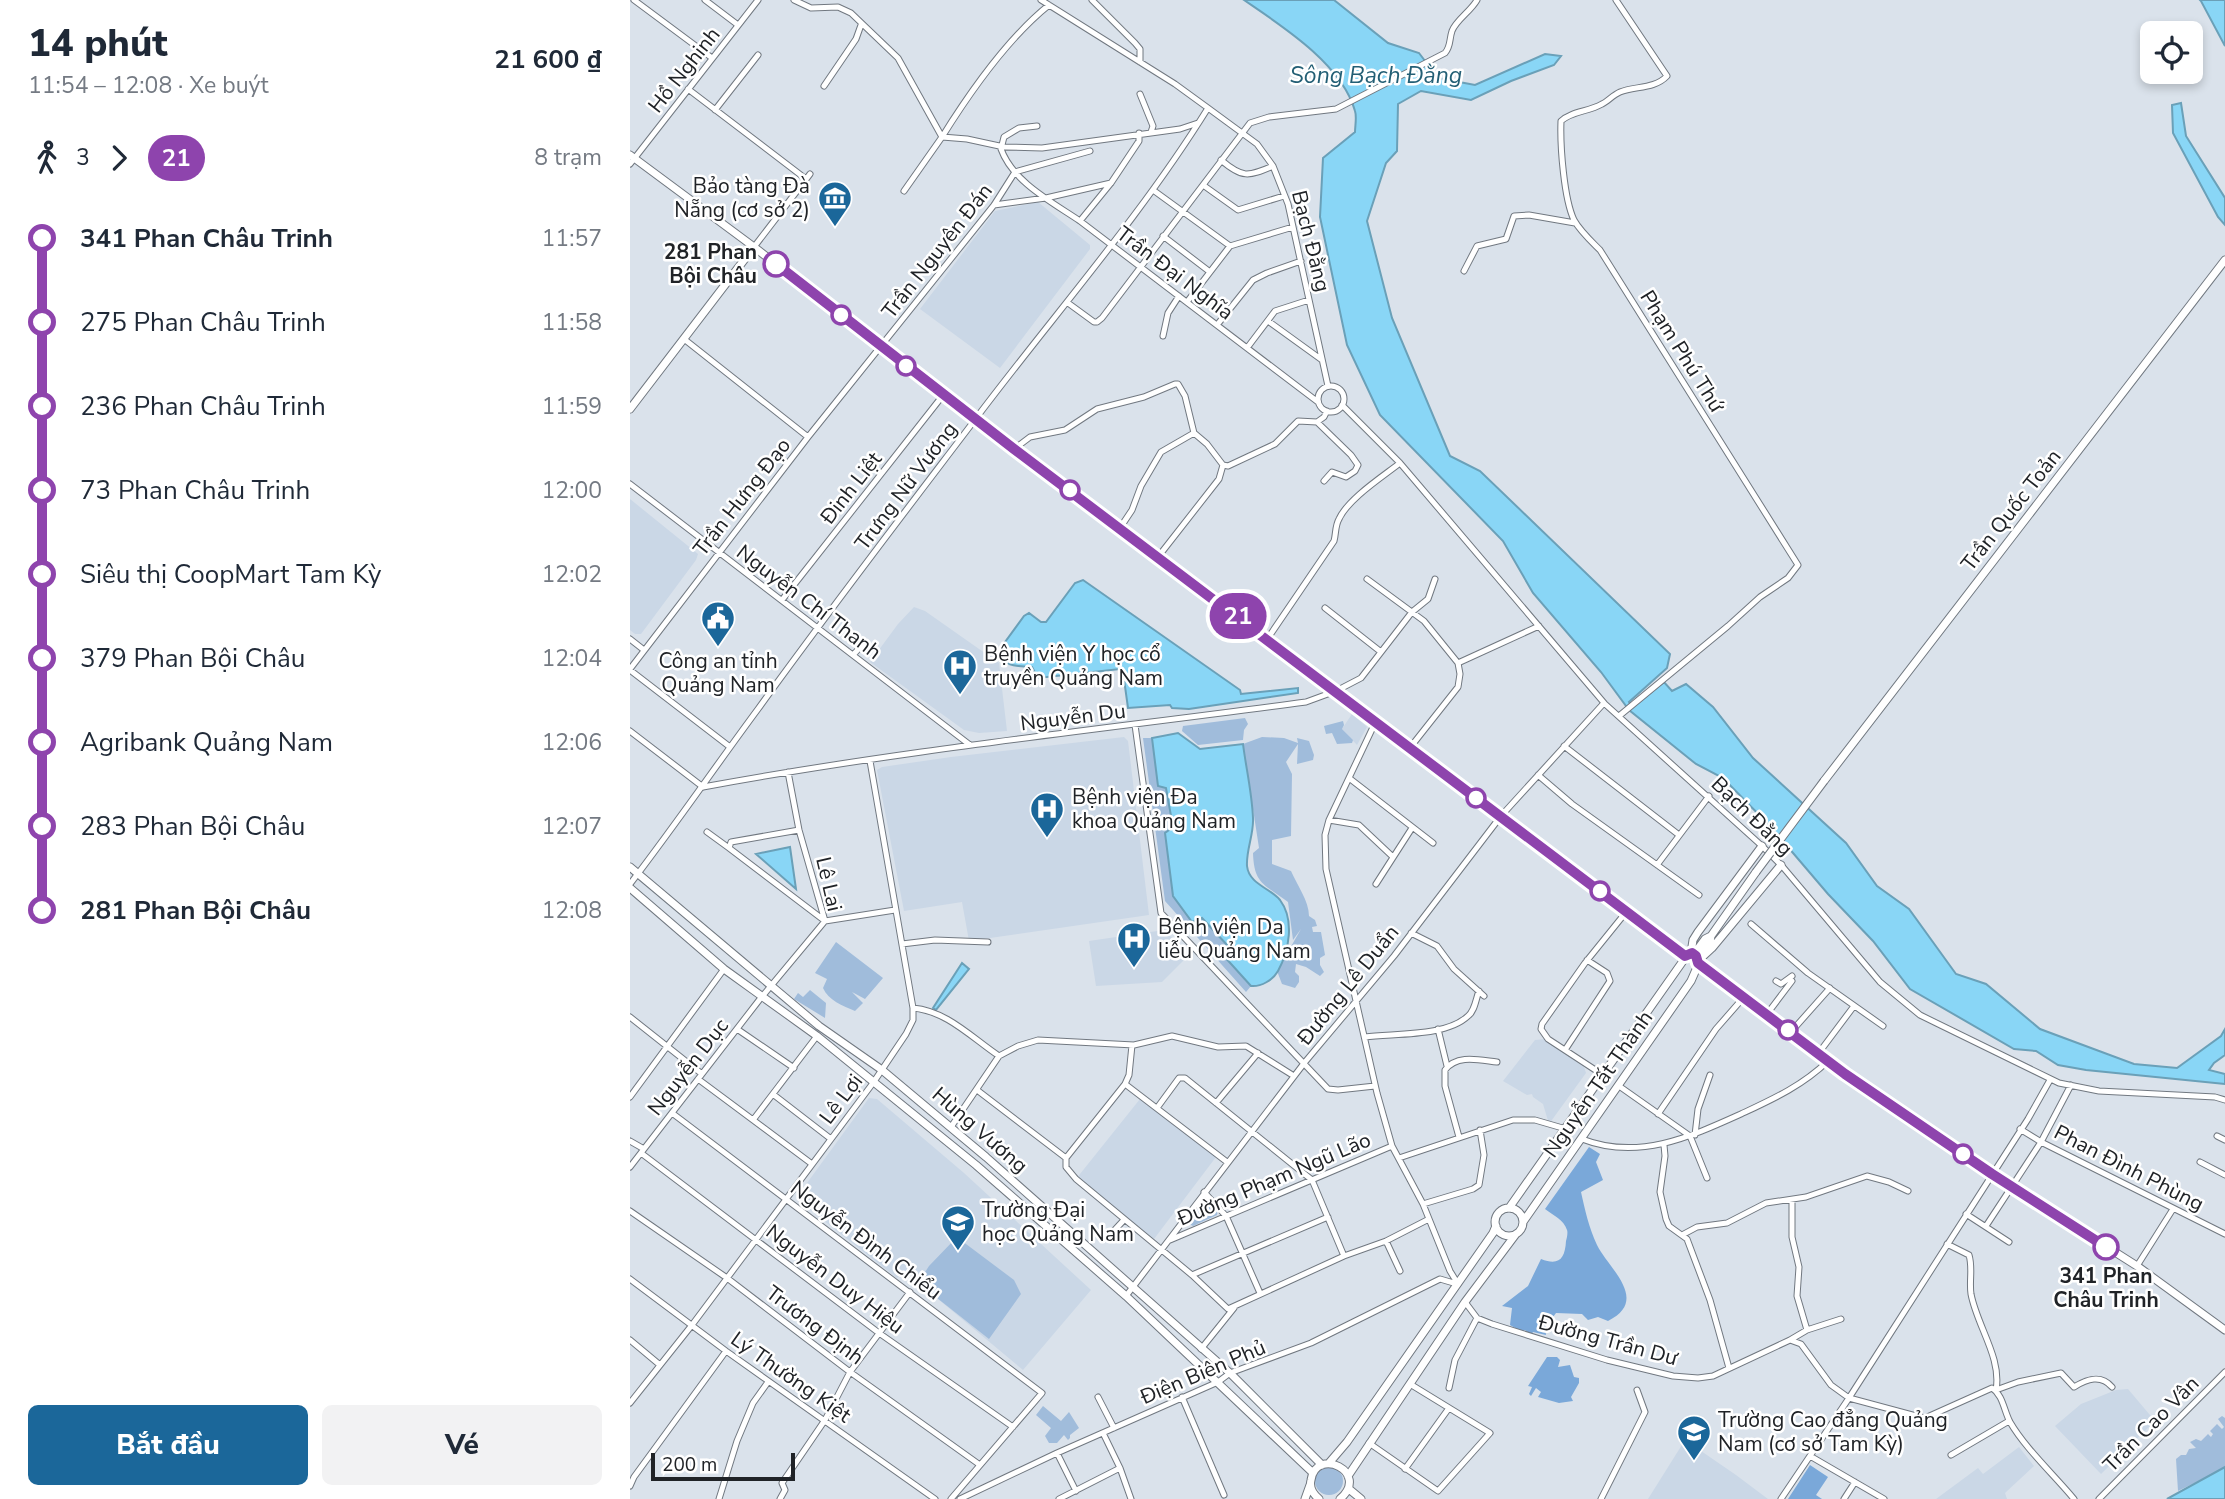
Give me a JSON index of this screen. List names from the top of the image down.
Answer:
{
  "streets": {
    "main road": ["Trần Quốc Toản", "Nguyễn Tất Thành", "Hùng Vương"],
    "street": [
      "Hồ Nghinh",
      "Bạch Đằng",
      "Trần Nguyên Đán",
      "Trần Đại Nghĩa",
      "Phạm Phú Thứ",
      "Trưng Nữ Vương",
      "Đinh Liệt",
      "Trần Hưng Đạo",
      "Nguyễn Chí Thanh",
      "Nguyễn Du",
      "Lê Lai",
      "Đường Lê Duẩn",
      "Nguyễn Dục",
      "Lê Lợi",
      "Phan Đình Phùng",
      "Đường Phạm Ngũ Lão",
      "Nguyễn Đình Chiểu",
      "Nguyễn Duy Hiệu",
      "Trương Định",
      "Đường Trần Dư",
      "Điện Biên Phủ",
      "Lý Thường Kiệt",
      "Trần Cao Vân"
    ]
  },
  "crossings": [
    ["Bạch Đằng", "Trần Đại Nghĩa"],
    ["Bạch Đằng", "Phạm Phú Thứ"],
    ["Bạch Đằng", "Trưng Nữ Vương"],
    ["Bạch Đằng", "Đường Lê Duẩn"],
    ["Trần Nguyên Đán", "Trần Đại Nghĩa"],
    ["Trần Nguyên Đán", "Trần Hưng Đạo"],
    ["Trần Đại Nghĩa", "Trưng Nữ Vương"],
    ["Trưng Nữ Vương", "Nguyễn Chí Thanh"],
    ["Trưng Nữ Vương", "Nguyễn Du"],
    ["Trưng Nữ Vương", "Hùng Vương"],
    ["Đinh Liệt", "Nguyễn Chí Thanh"],
    ["Trần Hưng Đạo", "Nguyễn Chí Thanh"],
    ["Trần Quốc Toản", "Nguyễn Tất Thành"],
    ["Nguyễn Chí Thanh", "Nguyễn Du"],
    ["Nguyễn Du", "Lê Lai"],
    ["Nguyễn Du", "Lê Lợi"],
    ["Lê Lai", "Nguyễn Dục"],
    ["Lê Lai", "Hùng Vương"],
    ["Đường Lê Duẩn", "Hùng Vương"],
    ["Đường Lê Duẩn", "Đường Phạm Ngũ Lão"],
    ["Nguyễn Dục", "Hùng Vương"],
    ["Nguyễn Dục", "Nguyễn Đình Chiểu"],
    ["Nguyễn Dục", "Nguyễn Duy Hiệu"],
    ["Lê Lợi", "Hùng Vương"],
    ["Lê Lợi", "Nguyễn Đình Chiểu"],
    ["Lê Lợi", "Nguyễn Duy Hiệu"],
    ["Lê Lợi", "Trương Định"],
    ["Lê Lợi", "Lý Thường Kiệt"],
    ["Hùng Vương", "Điện Biên Phủ"],
    ["Nguyễn Đình Chiểu", "Nguyễn Duy Hiệu"]
  ],
  "water": ["Sông Bạch Đằng"],
  "places": {
    "museum": ["Bảo tàng Đà Nẵng (cơ sở 2)"],
    "other": ["281 Phan Bội Châu", "341 Phan Châu Trinh"],
    "public building": ["Công an tỉnh Quảng Nam"],
    "hospital": ["Bệnh viện Y học cổ truyền Quảng Nam", "Bệnh viện Đa khoa Quảng Nam", "Bệnh viện Da liễu Quảng Nam"],
    "school or university": ["Trường Đại học Quảng Nam", "Trường Cao đẳng Quảng Nam (cơ sở Tam Kỳ)"]
  },
  "lines": ["bus line 21"],
  "scale_bar": "200 m",
  "page": {
    "heading": ["14 phút", "11:54 – 12:08 · Xe buýt", "21 600 ₫"],
    "on_map": "21",
    "legs": ["3", "21", "8 trạm"],
    "list": [
      {
        "name": "341 Phan Châu Trinh",
        "value": "11:57"
      },
      {
        "name": "275 Phan Châu Trinh",
        "value": "11:58"
      },
      {
        "name": "236 Phan Châu Trinh",
        "value": "11:59"
      },
      {
        "name": "73 Phan Châu Trinh",
        "value": "12:00"
      },
      {
        "name": "Siêu thị CoopMart Tam Kỳ",
        "value": "12:02"
      },
      {
        "name": "379 Phan Bội Châu",
        "value": "12:04"
      },
      {
        "name": "Agribank Quảng Nam",
        "value": "12:06"
      },
      {
        "name": "283 Phan Bội Châu",
        "value": "12:07"
      },
      {
        "name": "281 Phan Bội Châu",
        "value": "12:08"
      }
    ],
    "buttons": ["Bắt đầu", "Vé"],
    "scale": "200 m"
  }
}
